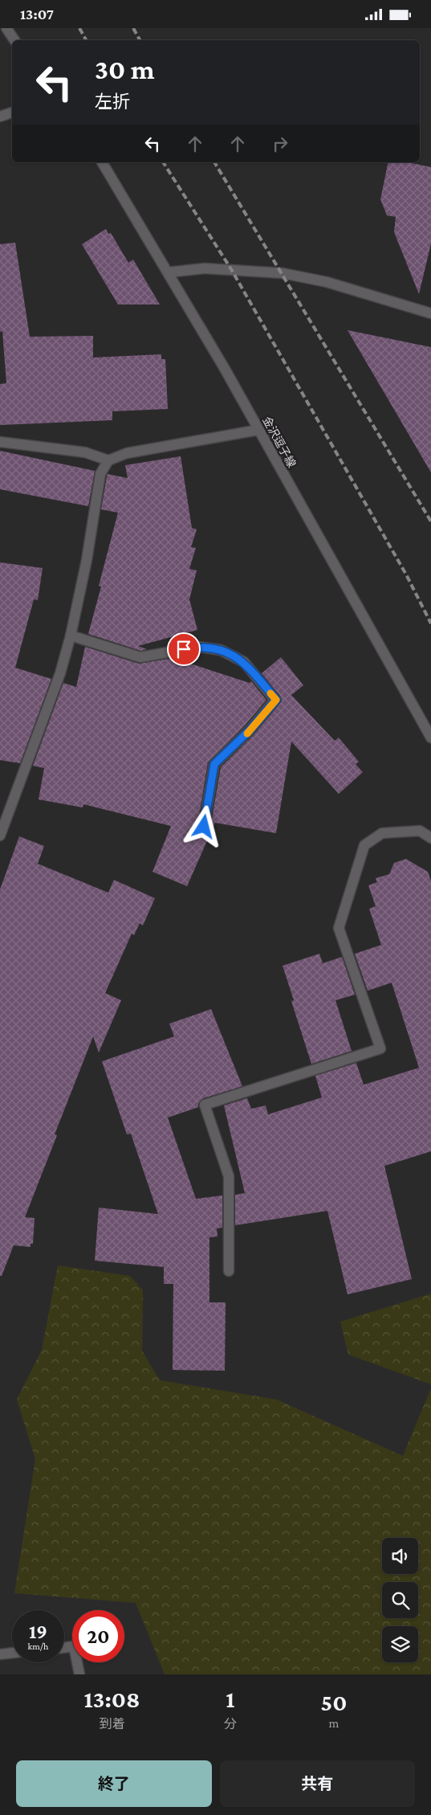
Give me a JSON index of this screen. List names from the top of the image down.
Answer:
{
  "streets": {
    "street": ["金沢逗子線"]
  },
  "page": {
    "status": "13:07",
    "turn": ["30 m", "左折"],
    "speed": "19 km/h",
    "limit": "20",
    "eta": [
      "13:08",
      "到着",
      "1",
      "分",
      "50",
      "m"
    ],
    "buttons": ["終了", "共有"]
  }
}
